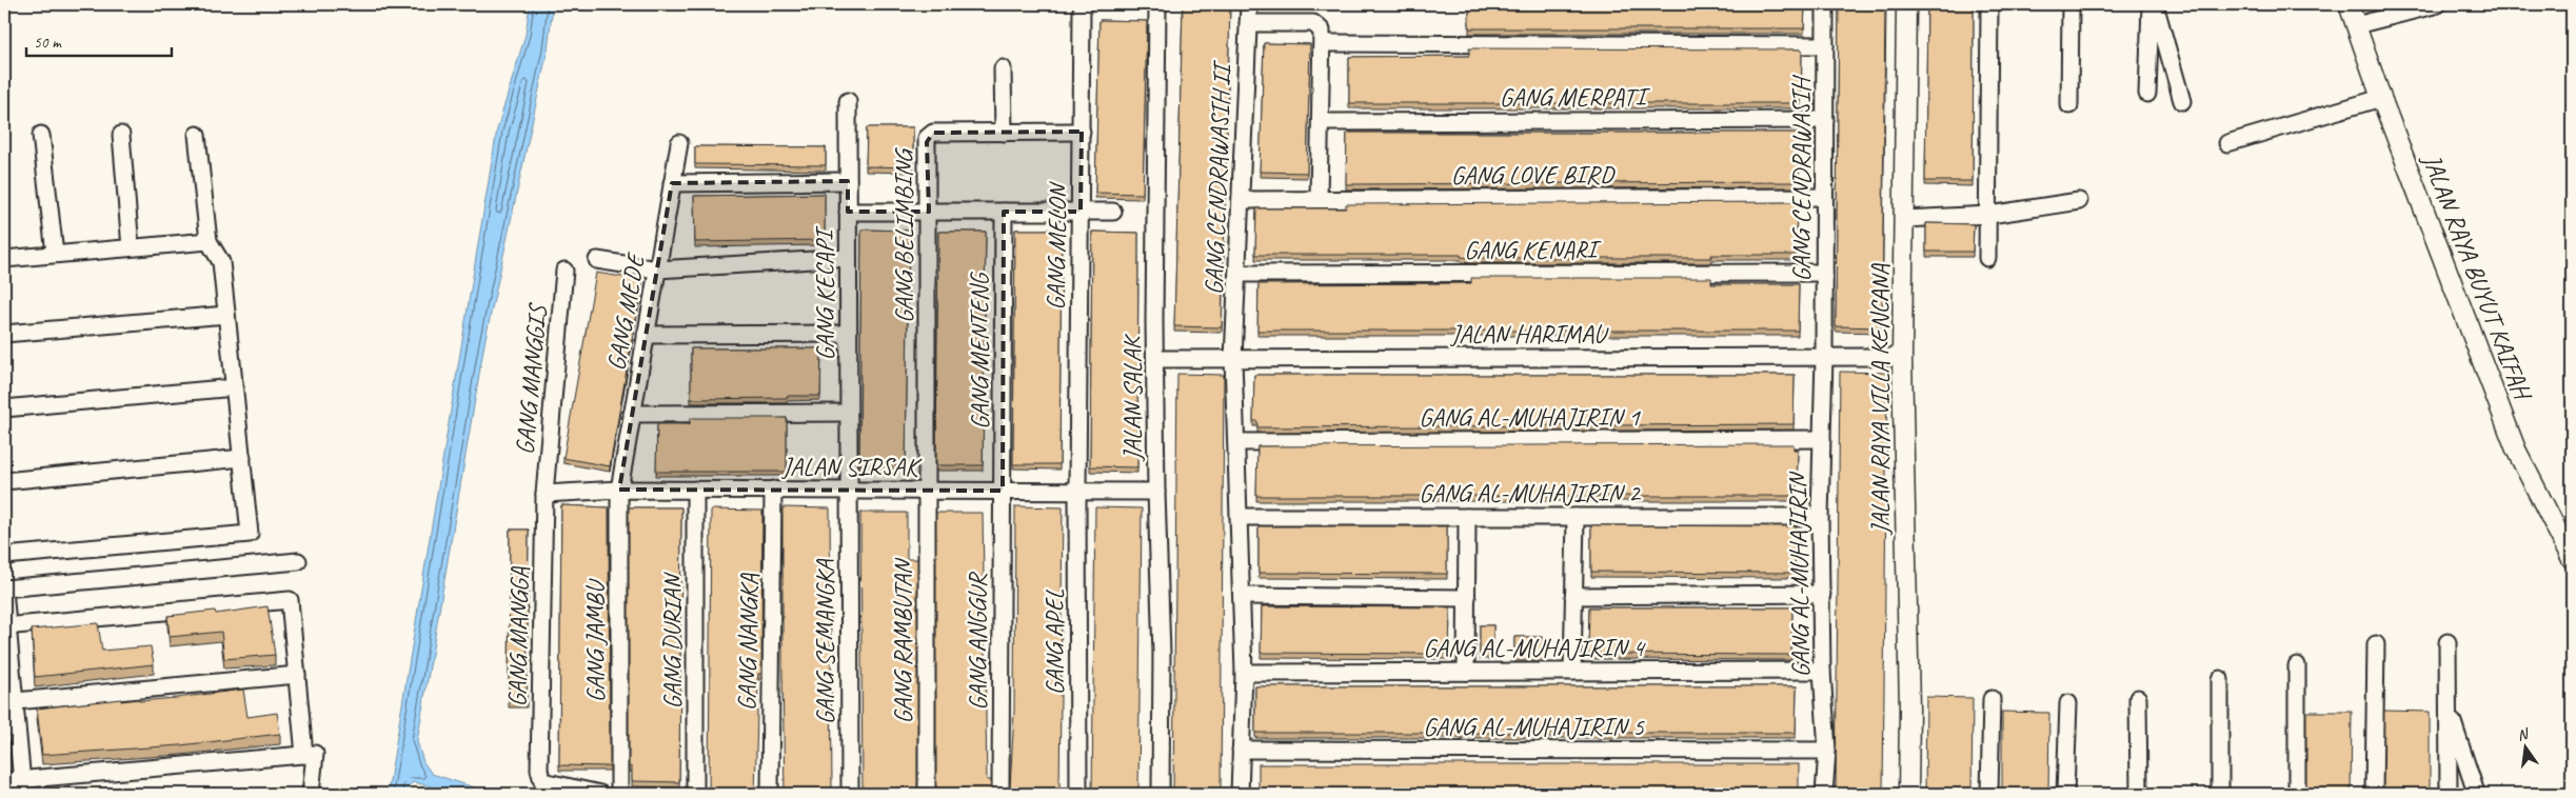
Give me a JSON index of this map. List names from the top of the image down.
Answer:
{
  "streets": {
    "street": [
      "GANG MERPATI",
      "GANG LOVE BIRD",
      "GANG CENDRAWASIH II",
      "GANG CENDRAWASIH",
      "GANG BELIMBING",
      "GANG MELON",
      "GANG KENARI",
      "JALAN RAYA BUYUT KAIFAH",
      "GANG KECAPI",
      "GANG MEDE",
      "JALAN HARIMAU",
      "GANG MENTENG",
      "GANG MANGGIS",
      "JALAN SALAK",
      "JALAN RAYA VILLA KENCANA",
      "GANG AL-MUHAJIRIN 1",
      "JALAN SIRSAK",
      "GANG AL-MUHAJIRIN 2",
      "GANG AL-MUHAJIRIN",
      "GANG MANGGA",
      "GANG JAMBU",
      "GANG DURIAN",
      "GANG NANGKA",
      "GANG SEMANGKA",
      "GANG RAMBUTAN",
      "GANG ANGGUR",
      "GANG APEL",
      "GANG AL-MUHAJIRIN 4",
      "GANG AL-MUHAJIRIN 5"
    ]
  },
  "crossings": [
    ["GANG MERPATI", "GANG CENDRAWASIH"],
    ["GANG LOVE BIRD", "GANG CENDRAWASIH II"],
    ["GANG LOVE BIRD", "GANG CENDRAWASIH"],
    ["GANG CENDRAWASIH II", "GANG KENARI"],
    ["GANG CENDRAWASIH II", "JALAN HARIMAU"],
    ["GANG CENDRAWASIH II", "GANG AL-MUHAJIRIN 1"],
    ["GANG CENDRAWASIH II", "GANG AL-MUHAJIRIN 2"],
    ["GANG CENDRAWASIH II", "GANG AL-MUHAJIRIN 4"],
    ["GANG CENDRAWASIH II", "GANG AL-MUHAJIRIN 5"],
    ["GANG CENDRAWASIH", "GANG KENARI"],
    ["GANG CENDRAWASIH", "JALAN HARIMAU"],
    ["GANG CENDRAWASIH", "GANG AL-MUHAJIRIN"],
    ["GANG BELIMBING", "GANG MELON"],
    ["GANG BELIMBING", "JALAN SIRSAK"],
    ["GANG BELIMBING", "GANG RAMBUTAN"],
    ["GANG MELON", "JALAN SIRSAK"],
    ["GANG MELON", "GANG APEL"],
    ["GANG KECAPI", "JALAN SIRSAK"],
    ["GANG KECAPI", "GANG SEMANGKA"],
    ["GANG MEDE", "JALAN SIRSAK"],
    ["GANG MEDE", "GANG JAMBU"],
    ["JALAN HARIMAU", "JALAN SALAK"],
    ["JALAN HARIMAU", "JALAN RAYA VILLA KENCANA"],
    ["JALAN HARIMAU", "GANG AL-MUHAJIRIN"],
    ["GANG MENTENG", "JALAN SIRSAK"],
    ["GANG MENTENG", "GANG ANGGUR"],
    ["GANG MANGGIS", "JALAN SIRSAK"],
    ["GANG MANGGIS", "GANG MANGGA"],
    ["JALAN SALAK", "JALAN SIRSAK"],
    ["GANG AL-MUHAJIRIN 1", "GANG AL-MUHAJIRIN"],
    ["JALAN SIRSAK", "GANG MANGGA"],
    ["JALAN SIRSAK", "GANG JAMBU"],
    ["JALAN SIRSAK", "GANG DURIAN"],
    ["JALAN SIRSAK", "GANG NANGKA"],
    ["JALAN SIRSAK", "GANG SEMANGKA"],
    ["JALAN SIRSAK", "GANG RAMBUTAN"],
    ["JALAN SIRSAK", "GANG ANGGUR"],
    ["JALAN SIRSAK", "GANG APEL"],
    ["GANG AL-MUHAJIRIN 2", "GANG AL-MUHAJIRIN"],
    ["GANG AL-MUHAJIRIN", "GANG AL-MUHAJIRIN 4"],
    ["GANG AL-MUHAJIRIN", "GANG AL-MUHAJIRIN 5"]
  ],
  "scale_bar": "50 m",
  "north": "top"
}
